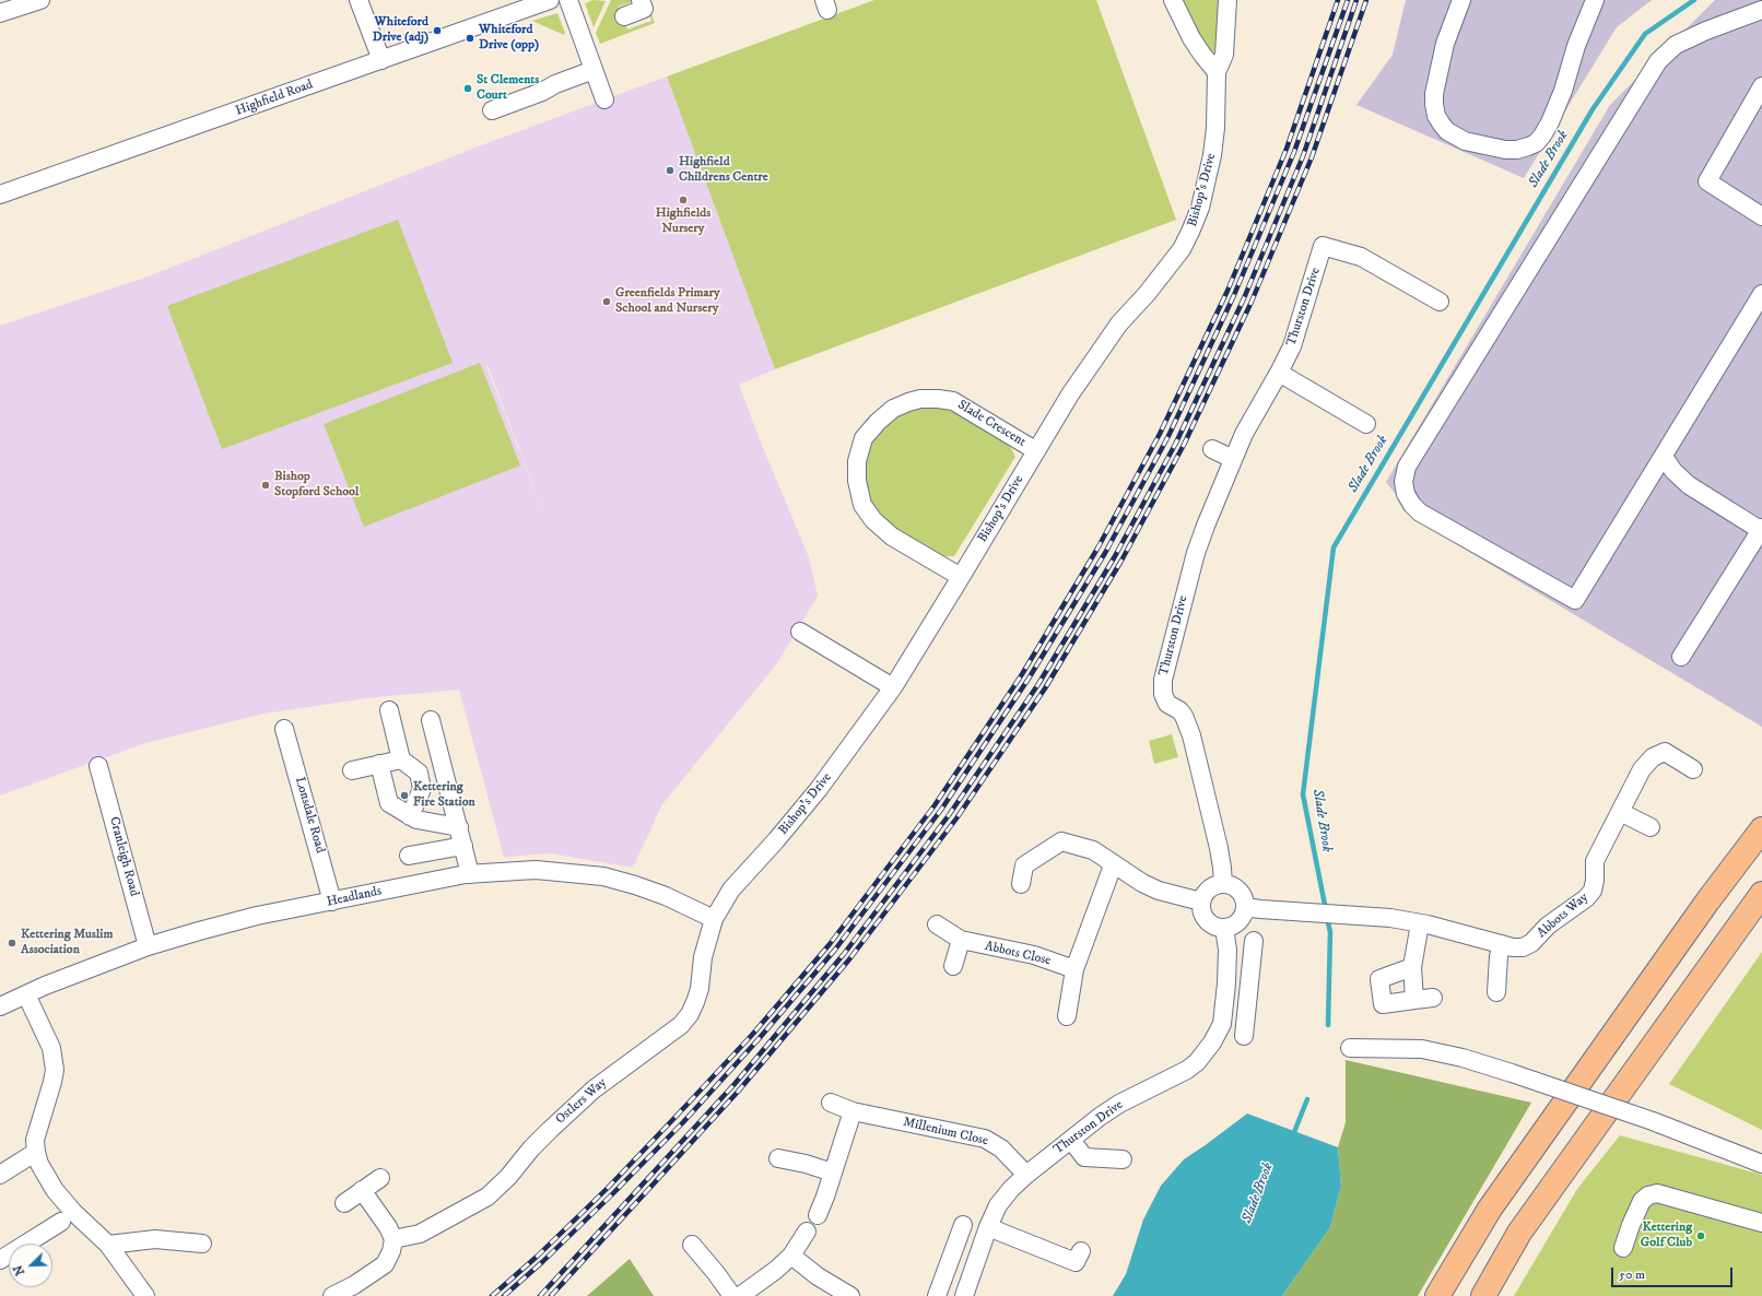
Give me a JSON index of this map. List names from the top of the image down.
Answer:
{
  "streets": {
    "street": [
      "Highfield Road",
      "Bishop's Drive",
      "Thurston Drive",
      "Slade Crescent",
      "Lonsdale Road",
      "Cranleigh Road",
      "Headlands",
      "Abbots Way",
      "Abbots Close",
      "Ostlers Way",
      "Millenium Close"
    ]
  },
  "crossings": [
    ["Bishop's Drive", "Slade Crescent"],
    ["Bishop's Drive", "Headlands"],
    ["Bishop's Drive", "Ostlers Way"],
    ["Thurston Drive", "Abbots Way"],
    ["Thurston Drive", "Millenium Close"],
    ["Lonsdale Road", "Headlands"],
    ["Cranleigh Road", "Headlands"],
    ["Headlands", "Ostlers Way"]
  ],
  "water": ["Slade Brook"],
  "places": [
    "Whiteford Drive (adj)",
    "Whiteford Drive (opp)",
    "St Clements Court",
    "Highfield Childrens Centre",
    "Highfields Nursery",
    "Greenfields Primary School and Nursery",
    "Bishop Stopford School",
    "Kettering Fire Station",
    "Kettering Muslim Association",
    "Kettering Golf Club"
  ],
  "scale_bar": "50 m",
  "north": "bottom left"
}
